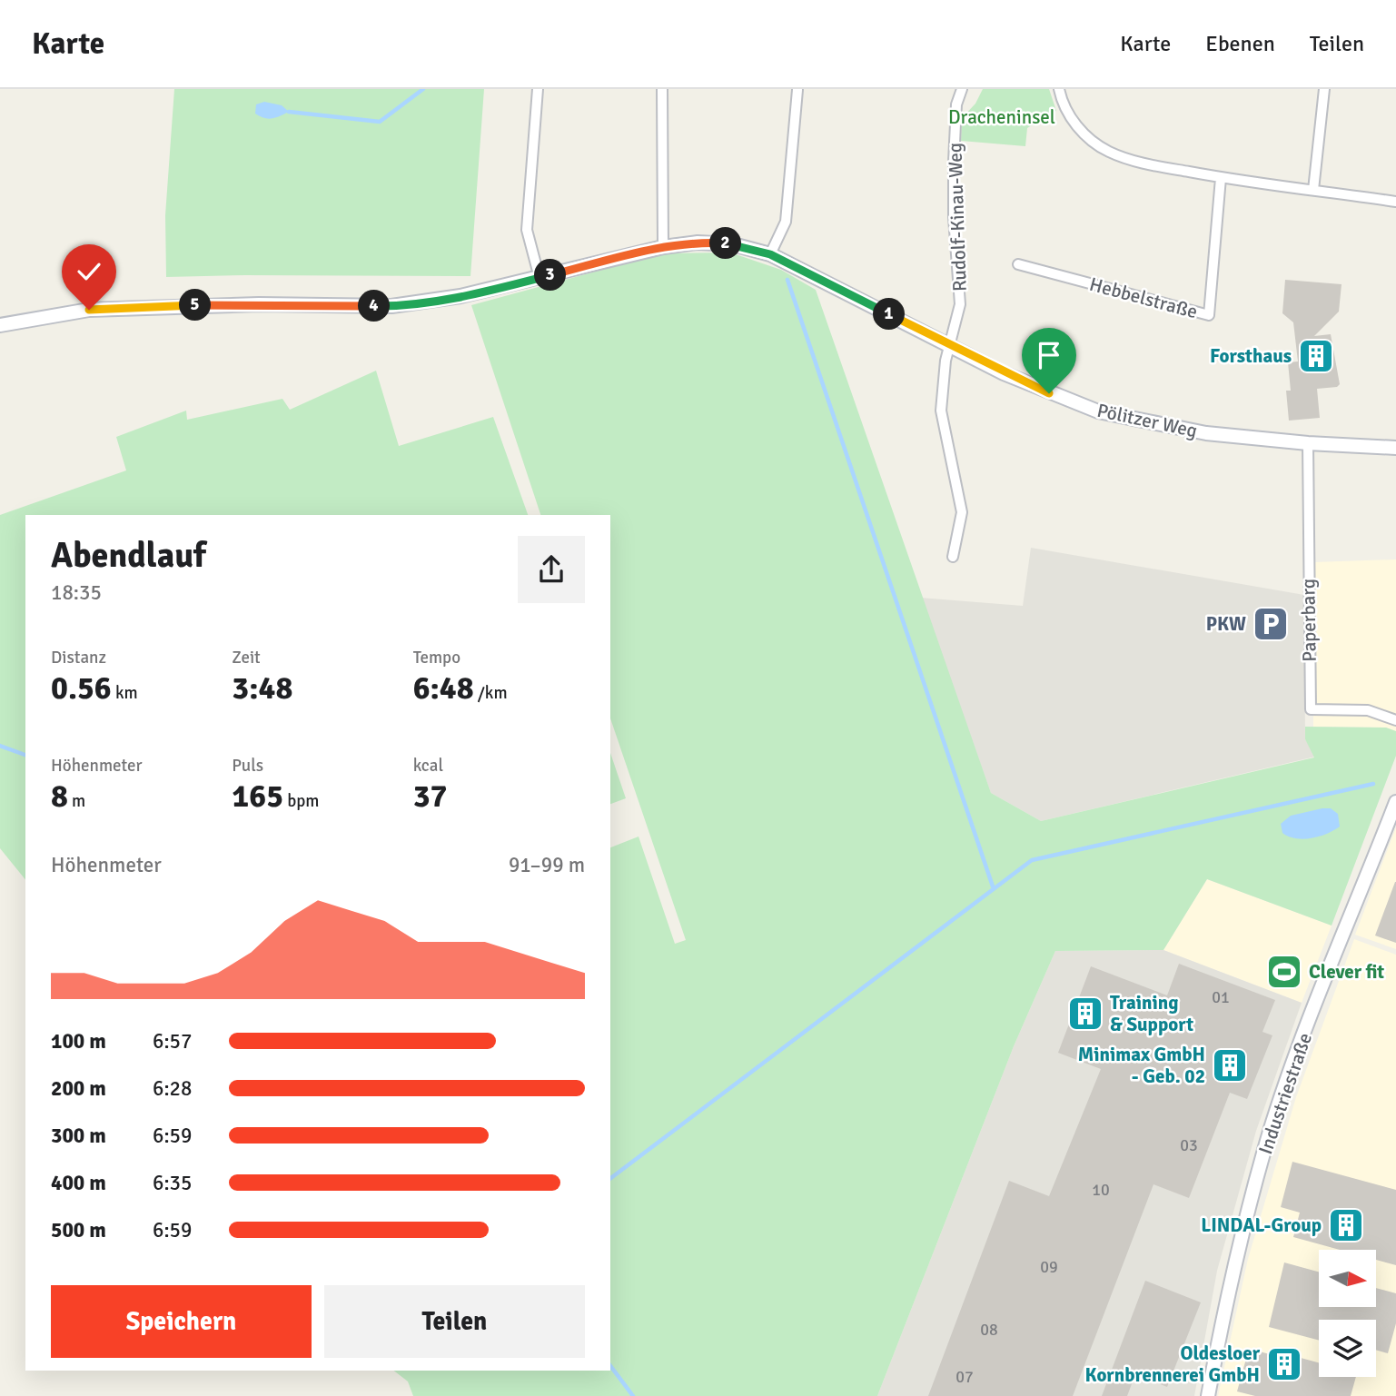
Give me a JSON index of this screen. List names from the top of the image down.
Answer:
{
  "streets": {
    "main road": ["Pölitzer Weg", "Industriestraße"],
    "street": ["Rudolf-Kinau-Weg", "Hebbelstraße", "Paperbarg"]
  },
  "crossings": [
    ["Rudolf-Kinau-Weg", "Pölitzer Weg"],
    ["Pölitzer Weg", "Paperbarg"]
  ],
  "parks": ["Dracheninsel"],
  "places": {
    "building": [
      "Forsthaus",
      "Training & Support",
      "Minimax GmbH - Geb. 02",
      "LINDAL-Group",
      "Oldesloer Kornbrennerei GmbH"
    ],
    "parking": ["PKW"],
    "sports": ["Clever fit"]
  },
  "house_numbers": [
    "01",
    "03",
    "10",
    "09",
    "08",
    "07"
  ],
  "north": "right",
  "page": {
    "header": "Karte",
    "nav": ["Karte", "Ebenen", "Teilen"],
    "pins": [
      "2",
      "3",
      "5",
      "4",
      "1"
    ],
    "heading": ["Abendlauf", "18:35"],
    "stats": [
      ["Distanz", "0.56 km"],
      ["Zeit", "3:48"],
      ["Tempo", "6:48 /km"],
      ["Höhenmeter", "8 m"],
      ["Puls", "165 bpm"],
      ["kcal", "37"]
    ],
    "chart": ["Höhenmeter", "91–99 m"],
    "list": [
      {
        "name": "100 m",
        "note": "6:57"
      },
      {
        "name": "200 m",
        "note": "6:28"
      },
      {
        "name": "300 m",
        "note": "6:59"
      },
      {
        "name": "400 m",
        "note": "6:35"
      },
      {
        "name": "500 m",
        "note": "6:59"
      }
    ],
    "buttons": ["Speichern", "Teilen"]
  }
}
